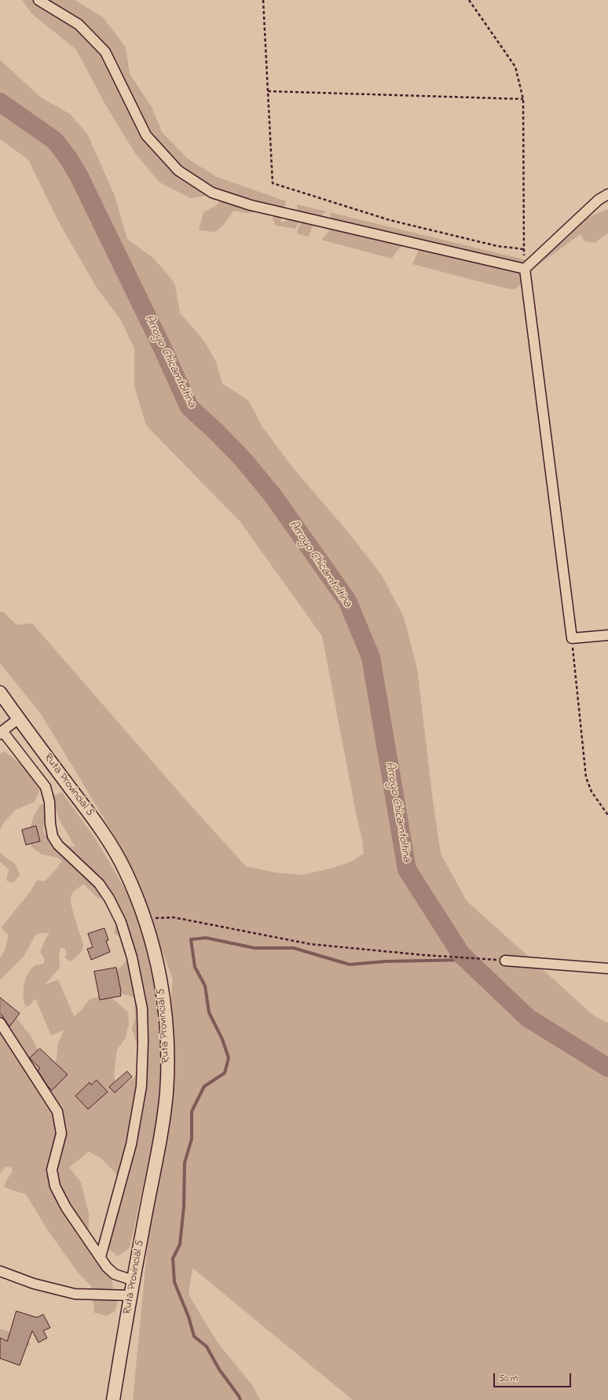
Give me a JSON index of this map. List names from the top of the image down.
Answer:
{
  "streets": {
    "main road": ["Ruta Provincial 5"]
  },
  "water": ["Arroyo Chicamtoltina"],
  "scale_bar": "50 m"
}
